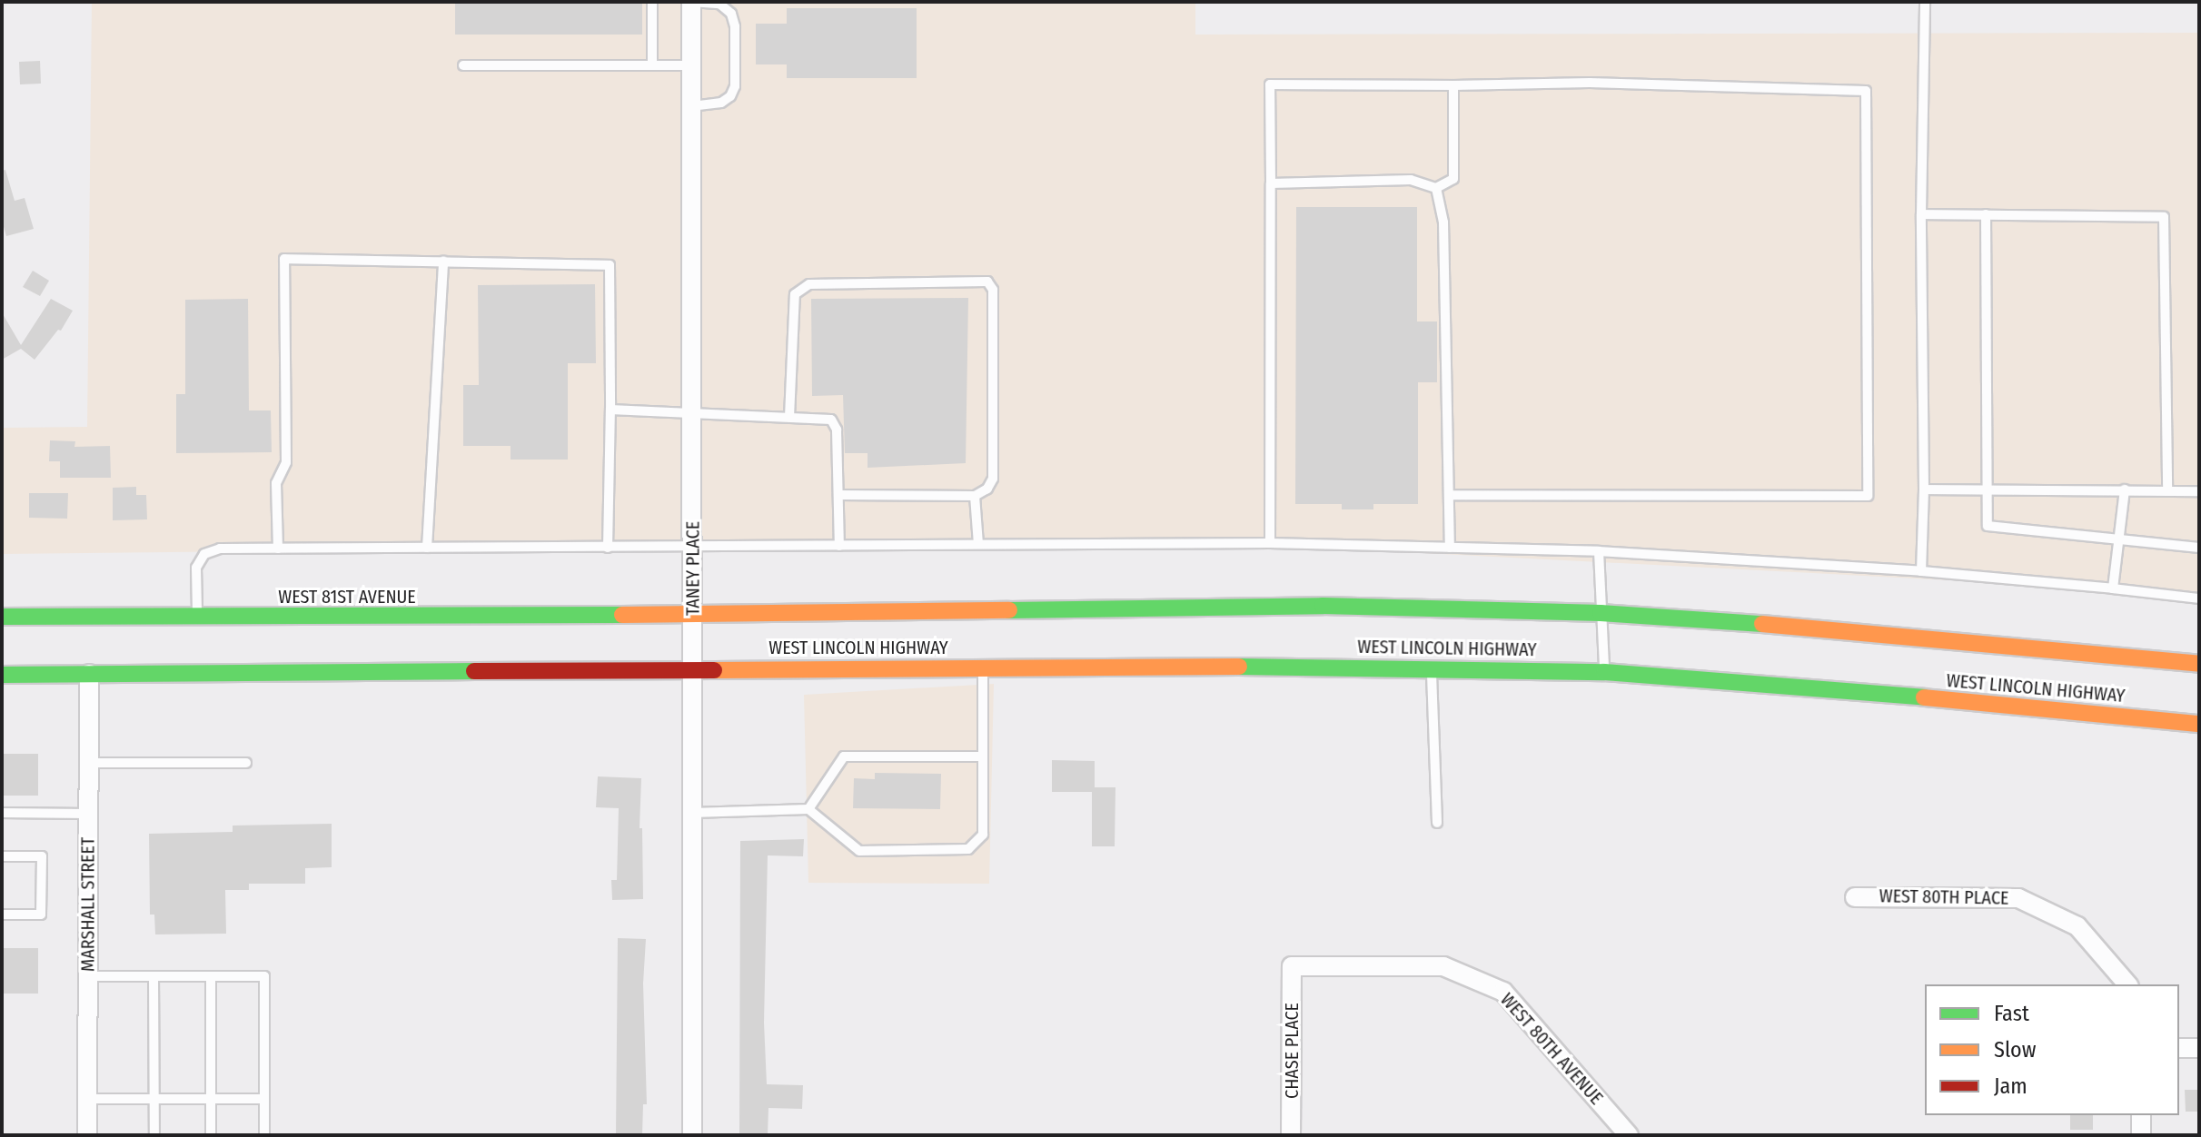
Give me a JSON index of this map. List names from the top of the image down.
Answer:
{
  "streets": {
    "main road": ["WEST 81ST AVENUE", "WEST LINCOLN HIGHWAY"],
    "street": [
      "TANEY PLACE",
      "WEST 80TH PLACE",
      "MARSHALL STREET",
      "WEST 80TH AVENUE",
      "CHASE PLACE"
    ]
  },
  "crossings": [
    ["TANEY PLACE", "WEST 81ST AVENUE"],
    ["TANEY PLACE", "WEST LINCOLN HIGHWAY"],
    ["WEST 81ST AVENUE", "WEST LINCOLN HIGHWAY"],
    ["WEST 80TH AVENUE", "CHASE PLACE"]
  ],
  "legend": ["Fast", "Slow", "Jam"]
}
